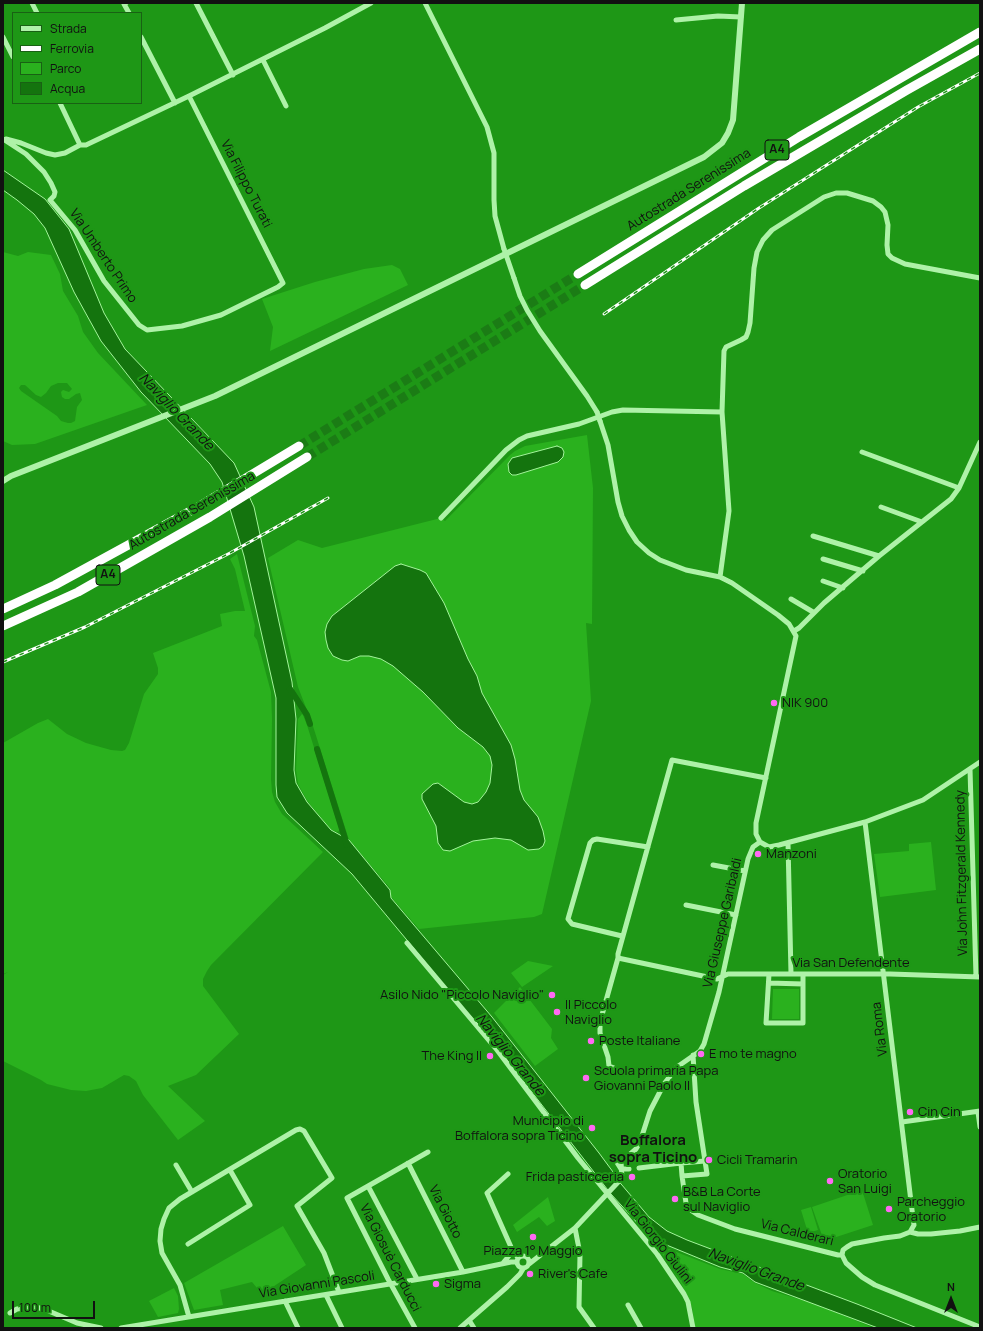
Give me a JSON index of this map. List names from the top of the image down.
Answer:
{
  "streets": {
    "highway": ["A4", "Autostrada Serenissima"],
    "street": [
      "Via Filippo Turati",
      "Via Umberto Primo",
      "Via John Fitzgerald Kennedy",
      "Via Giuseppe Garibaldi",
      "Via San Defendente",
      "Via Roma",
      "Via Giotto",
      "Via Calderari",
      "Via Giorgio Giulini",
      "Via Giosuè Carducci",
      "Via Giovanni Pascoli"
    ]
  },
  "crossings": [
    ["Via Filippo Turati", "Via Umberto Primo"],
    ["Via John Fitzgerald Kennedy", "Via San Defendente"],
    ["Via Giuseppe Garibaldi", "Via San Defendente"],
    ["Via San Defendente", "Via Roma"],
    ["Via Giotto", "Via Giovanni Pascoli"],
    ["Via Giosuè Carducci", "Via Giovanni Pascoli"]
  ],
  "districts": ["Boffalora sopra Ticino"],
  "water": ["Naviglio Grande"],
  "places": [
    "NIK 900",
    "Manzoni",
    "Asilo Nido \"Piccolo Naviglio\"",
    "Il Piccolo Naviglio",
    "Poste Italiane",
    "E mo te magno",
    "The King II",
    "Scuola primaria Papa Giovanni Paolo II",
    "Cin Cin",
    "Municipio di Boffalora sopra Ticino",
    "Cicli Tramarin",
    "Frida pasticceria",
    "Oratorio San Luigi",
    "B&B La Corte sul Naviglio",
    "Parcheggio Oratorio",
    "Piazza 1° Maggio",
    "River's Cafe",
    "Sigma"
  ],
  "legend": [
    "Strada",
    "Ferrovia",
    "Parco",
    "Acqua"
  ],
  "scale_bar": "100 m",
  "north": "top"
}
